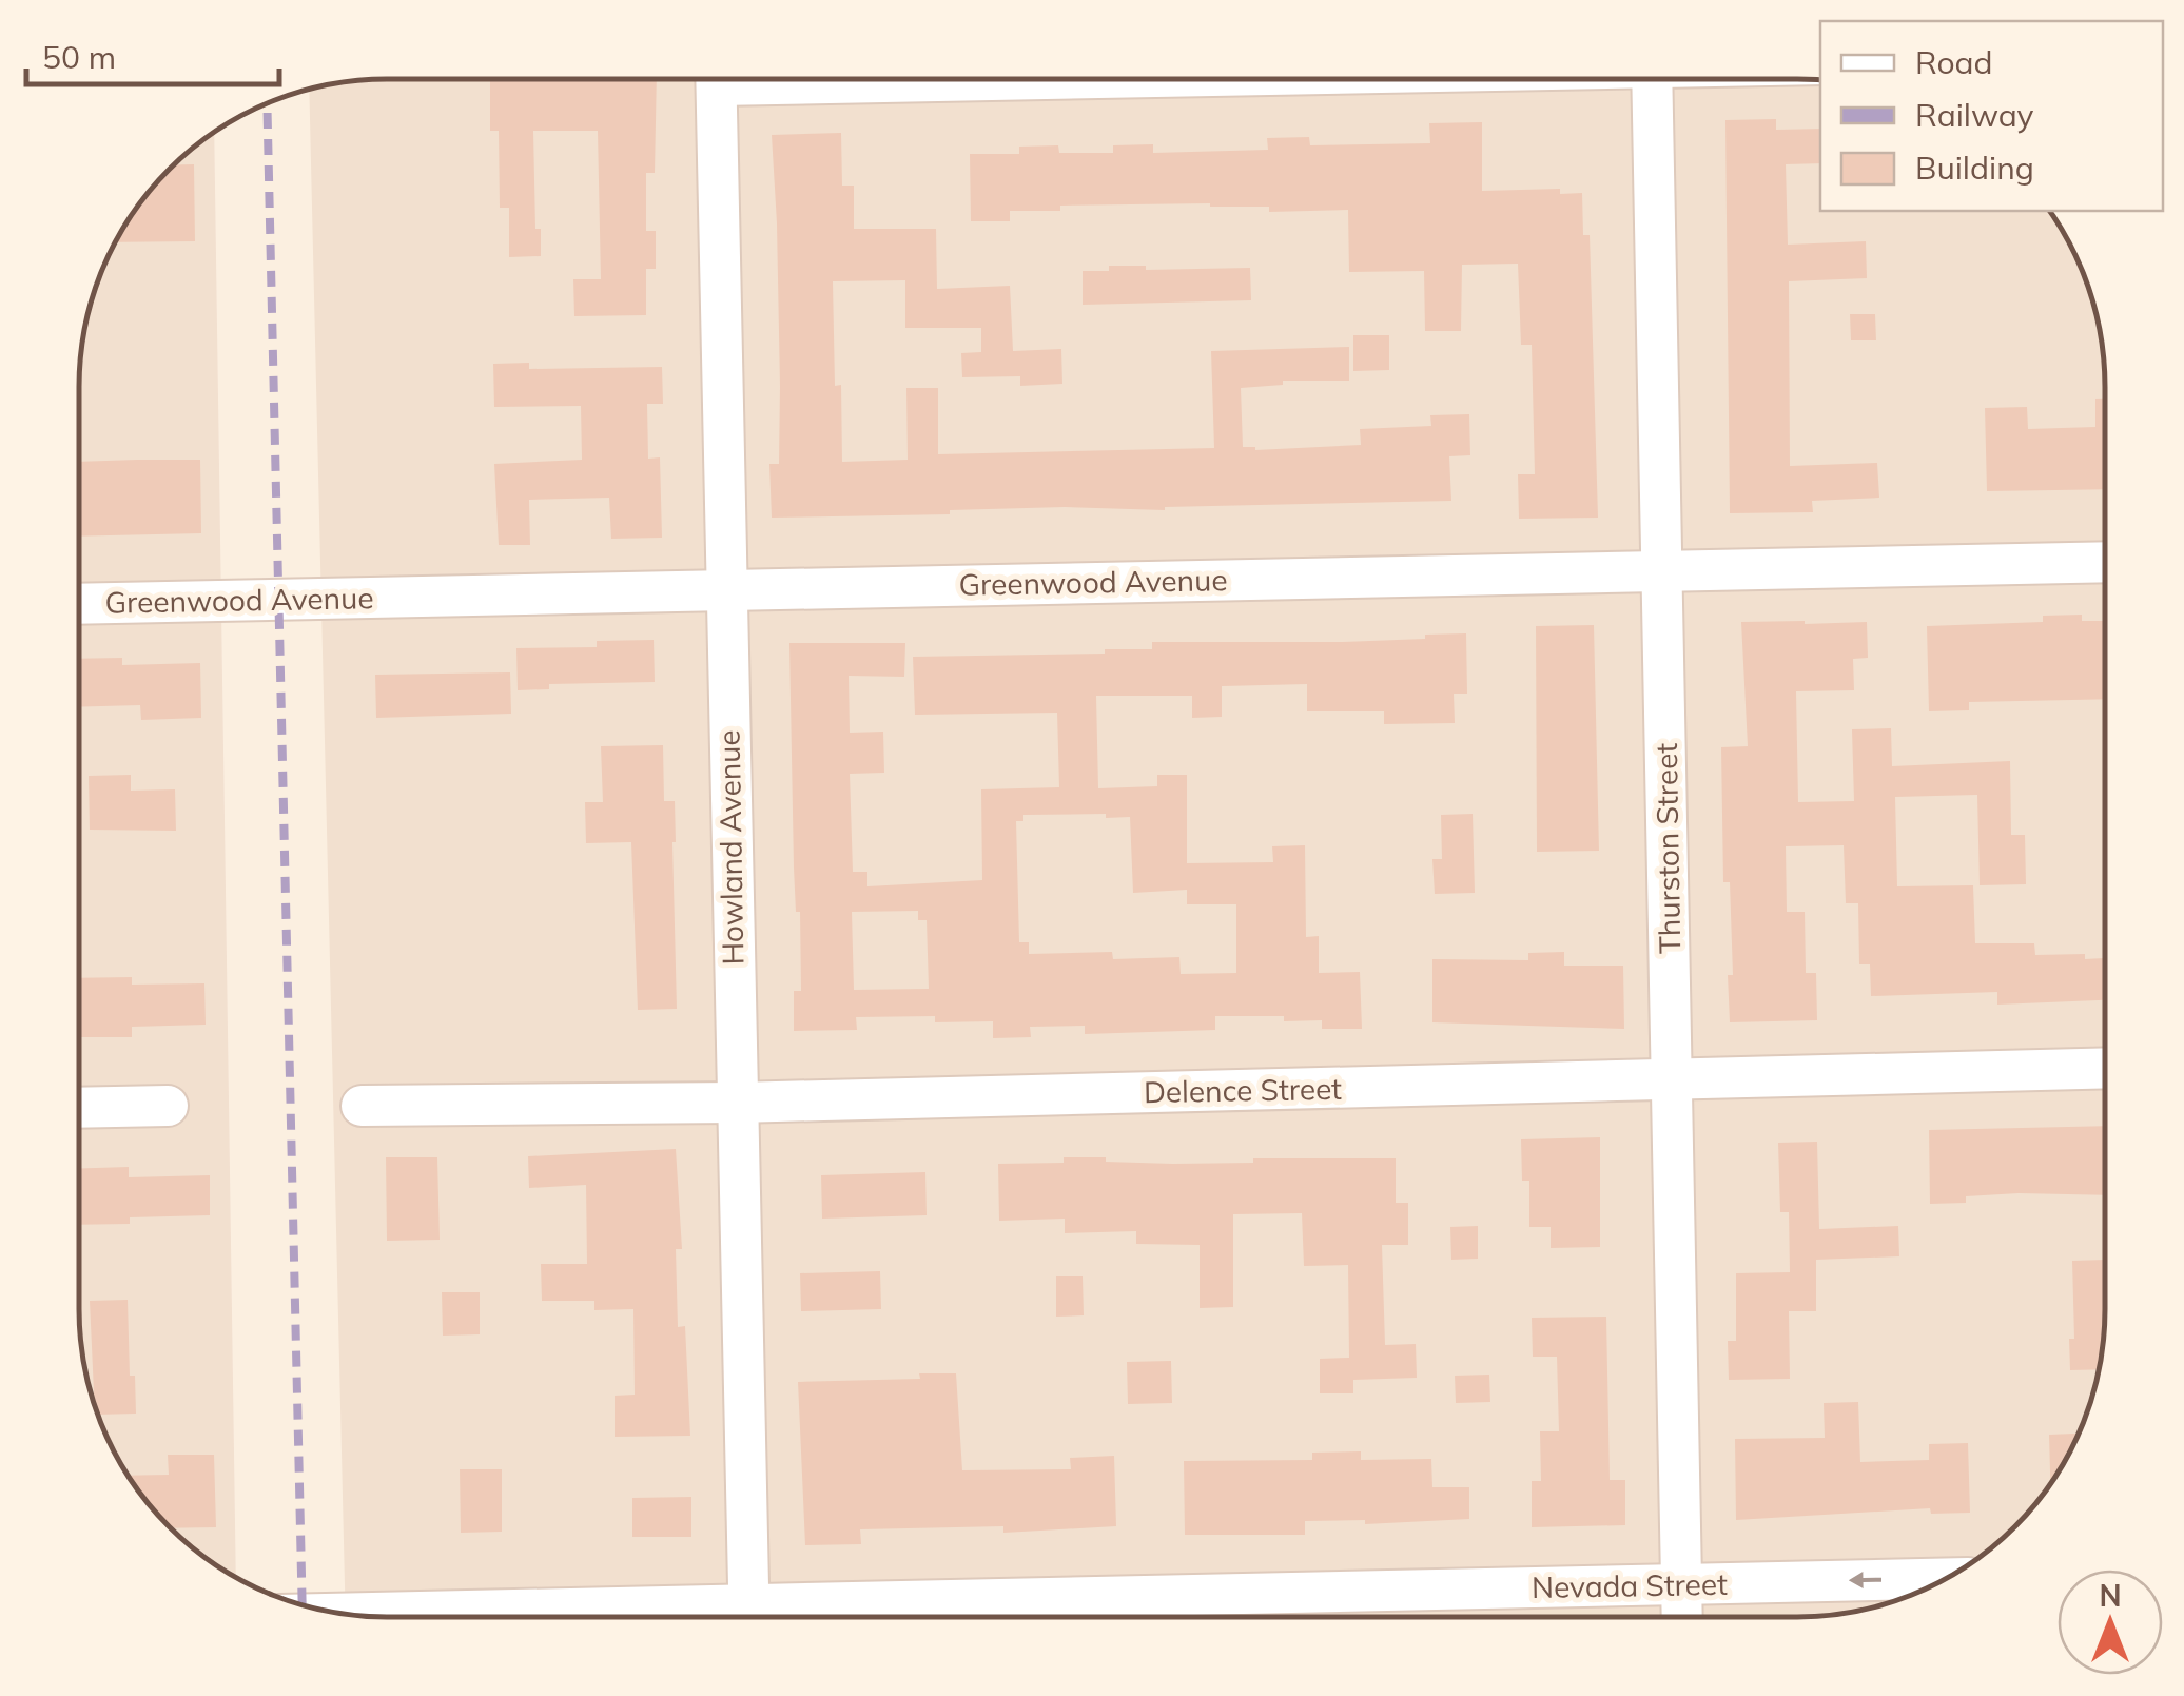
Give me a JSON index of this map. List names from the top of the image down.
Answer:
{
  "streets": {
    "street": [
      "Greenwood Avenue",
      "Howland Avenue",
      "Thurston Street",
      "Delence Street",
      "Nevada Street"
    ]
  },
  "crossings": [
    ["Greenwood Avenue", "Howland Avenue"],
    ["Greenwood Avenue", "Thurston Street"],
    ["Howland Avenue", "Delence Street"],
    ["Thurston Street", "Delence Street"],
    ["Thurston Street", "Nevada Street"]
  ],
  "legend": ["Road", "Railway", "Building"],
  "scale_bar": "50 m",
  "north": "top"
}
